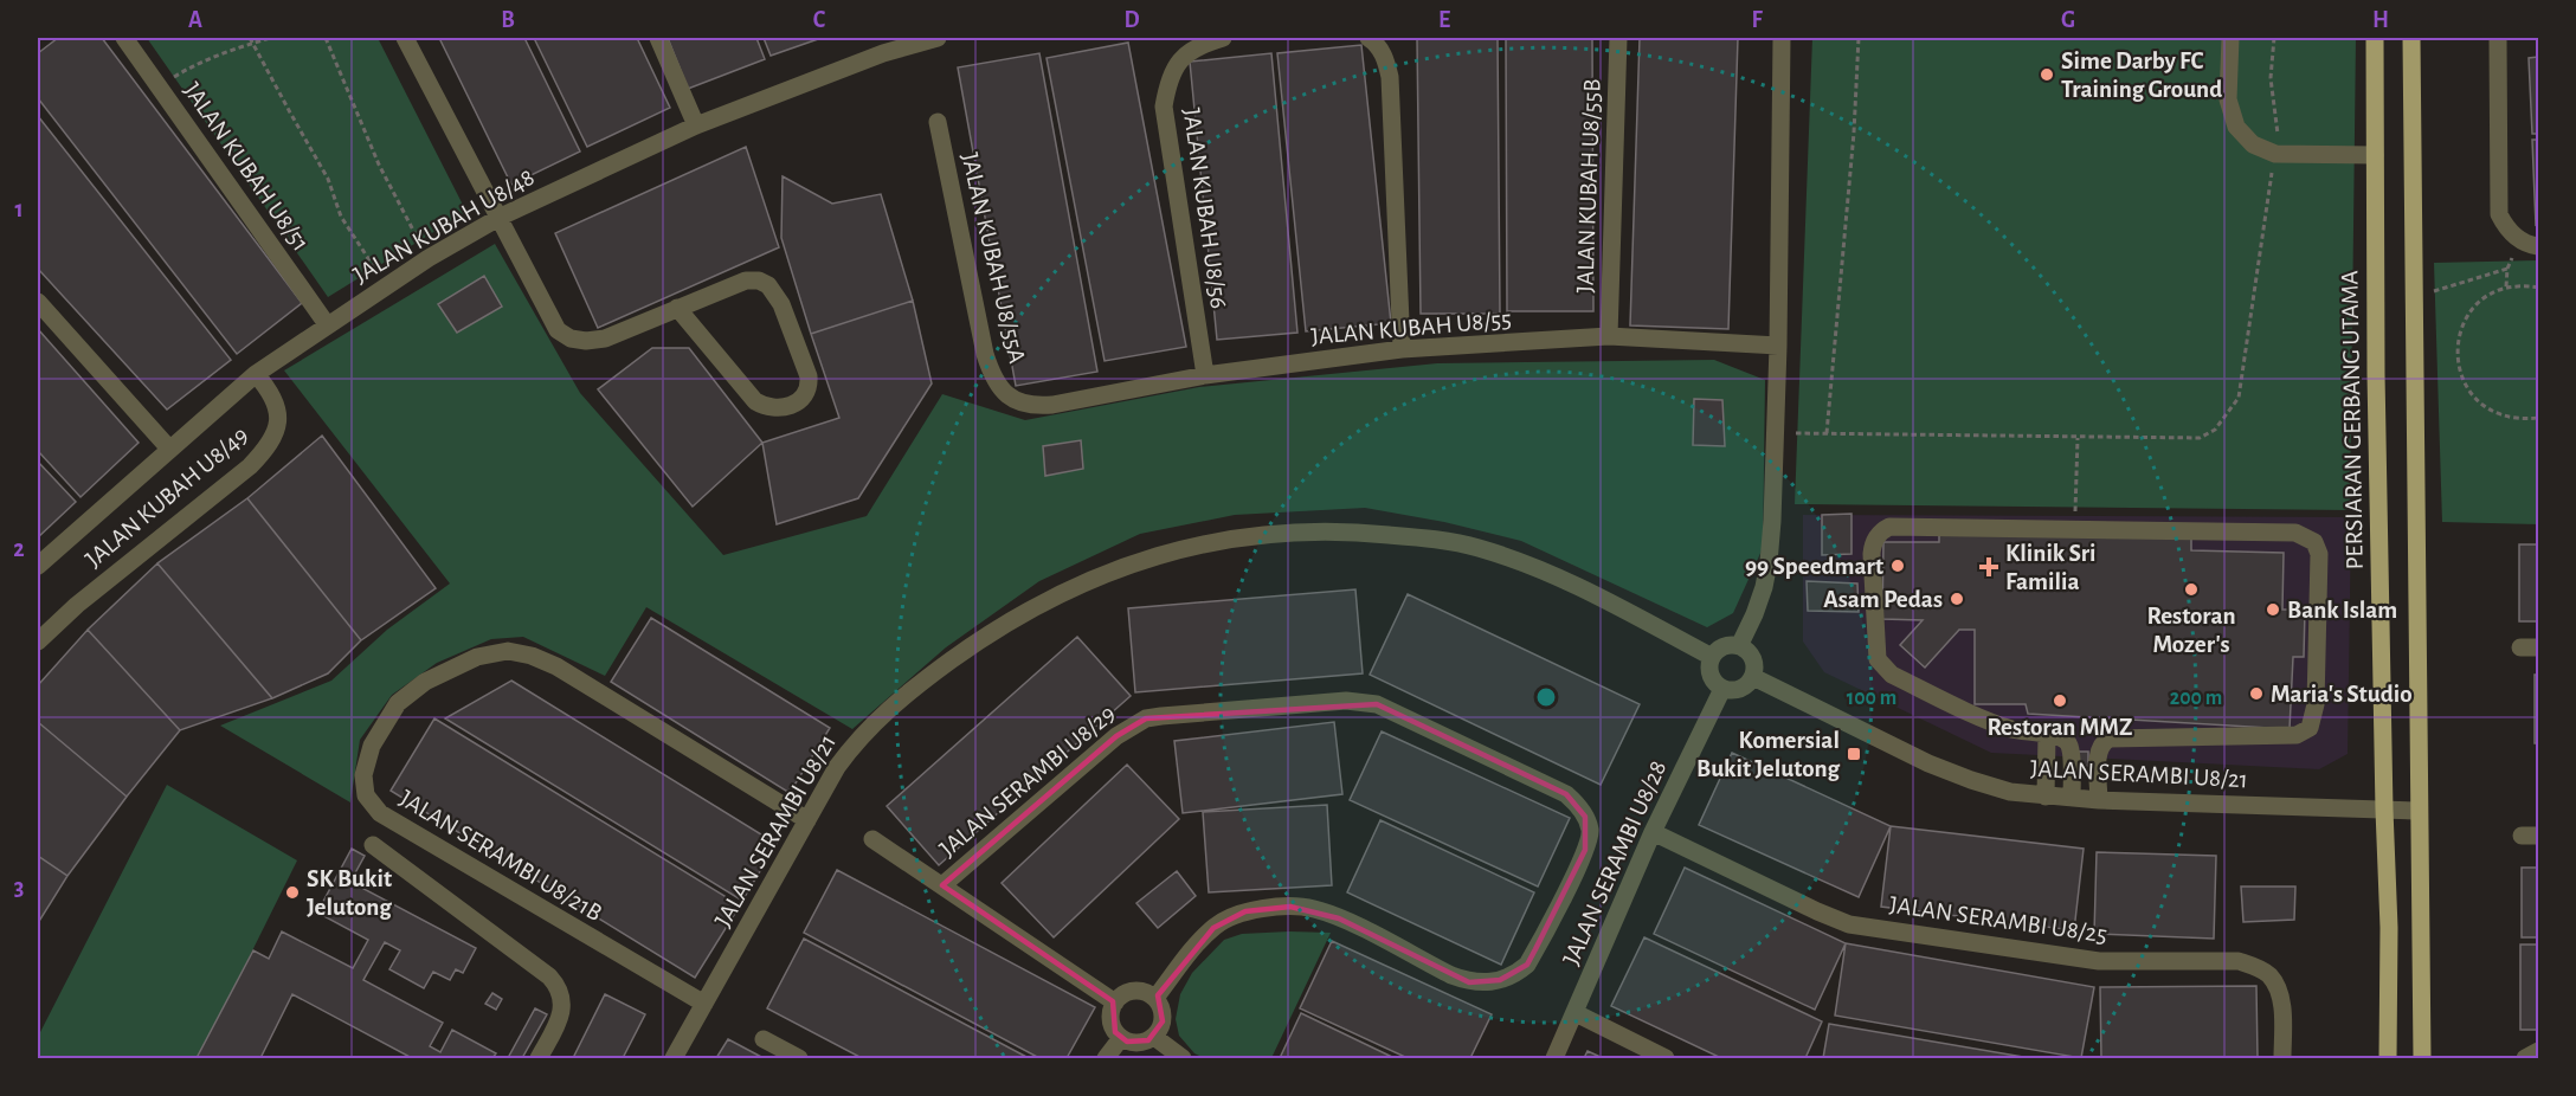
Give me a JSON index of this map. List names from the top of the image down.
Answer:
{
  "streets": {
    "main road": ["PERSIARAN GERBANG UTAMA"],
    "street": [
      "JALAN KUBAH U8/51",
      "JALAN KUBAH U8/55B",
      "JALAN KUBAH U8/56",
      "JALAN KUBAH U8/48",
      "JALAN KUBAH U8/55A",
      "JALAN KUBAH U8/55",
      "JALAN KUBAH U8/49",
      "JALAN SERAMBI U8/21",
      "JALAN SERAMBI U8/29",
      "JALAN SERAMBI U8/21B",
      "JALAN SERAMBI U8/28",
      "JALAN SERAMBI U8/25"
    ]
  },
  "crossings": [
    ["JALAN KUBAH U8/51", "JALAN KUBAH U8/48"],
    ["JALAN KUBAH U8/55B", "JALAN KUBAH U8/55"],
    ["JALAN KUBAH U8/56", "JALAN KUBAH U8/55"],
    ["JALAN KUBAH U8/48", "JALAN KUBAH U8/49"],
    ["JALAN KUBAH U8/55A", "JALAN KUBAH U8/55"],
    ["PERSIARAN GERBANG UTAMA", "JALAN SERAMBI U8/21"],
    ["JALAN SERAMBI U8/21", "JALAN SERAMBI U8/21B"],
    ["JALAN SERAMBI U8/21", "JALAN SERAMBI U8/28"],
    ["JALAN SERAMBI U8/28", "JALAN SERAMBI U8/25"]
  ],
  "places": {
    "other": [
      "Sime Darby FC Training Ground",
      "99 Speedmart",
      "Restoran Mozer's",
      "Asam Pedas",
      "Bank Islam",
      "Maria's Studio",
      "Restoran MMZ",
      "SK Bukit Jelutong"
    ],
    "health": ["Klinik Sri Familia"],
    "transit": ["Komersial Bukit Jelutong"]
  },
  "grid": {
    "columns": [
      "A",
      "B",
      "C",
      "D",
      "E",
      "F",
      "G",
      "H"
    ],
    "rows": ["1", "2", "3"]
  },
  "rings": ["100 m", "200 m"]
}
